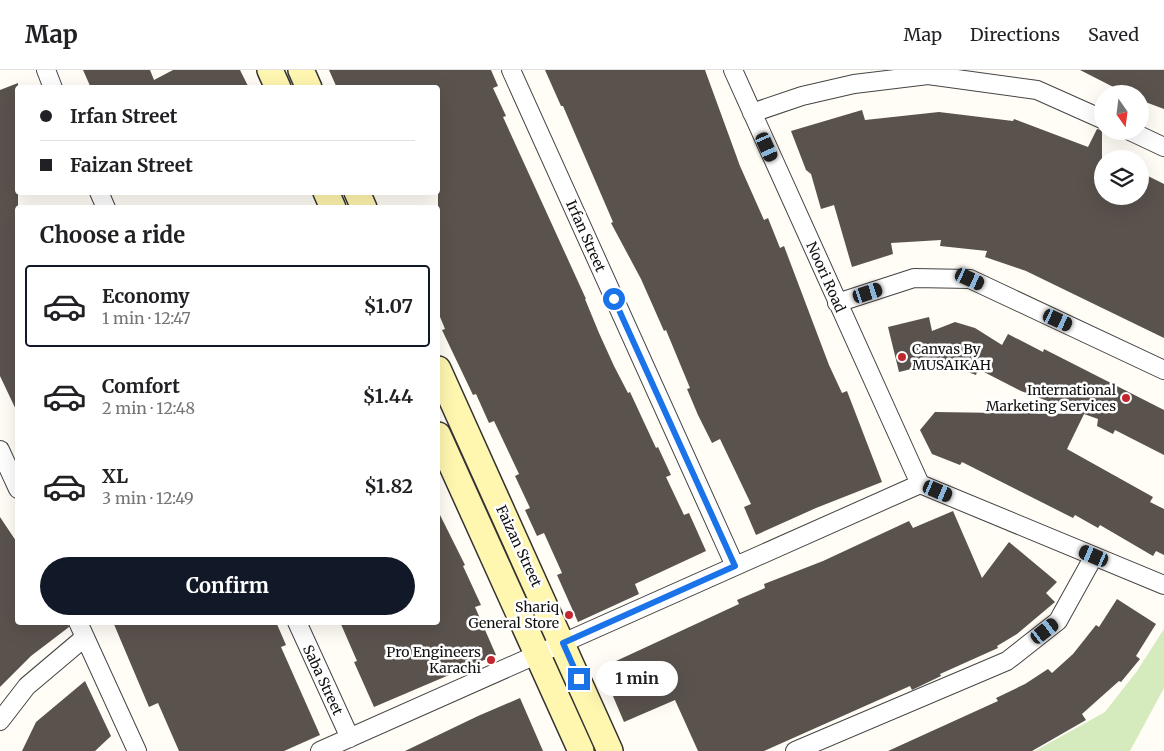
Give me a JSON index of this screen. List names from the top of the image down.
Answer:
{
  "streets": {
    "street": [
      "Irfan Street",
      "Noori Road",
      "Faizan Street",
      "Saba Street"
    ]
  },
  "places": [
    "Canvas By MUSAIKAH",
    "International Marketing Services",
    "Shariq General Store",
    "Pro Engineers Karachi"
  ],
  "north": "bottom",
  "page": {
    "header": "Map",
    "nav": ["Map", "Directions", "Saved"],
    "banner": ["Irfan Street", "Faizan Street"],
    "heading": "Choose a ride",
    "list": [
      {
        "name": "Economy",
        "note": "1 min · 12:47",
        "value": "$1.07"
      },
      {
        "name": "Comfort",
        "note": "2 min · 12:48",
        "value": "$1.44"
      },
      {
        "name": "XL",
        "note": "3 min · 12:49",
        "value": "$1.82"
      }
    ],
    "buttons": "Confirm",
    "bubble": "1 min"
  }
}
